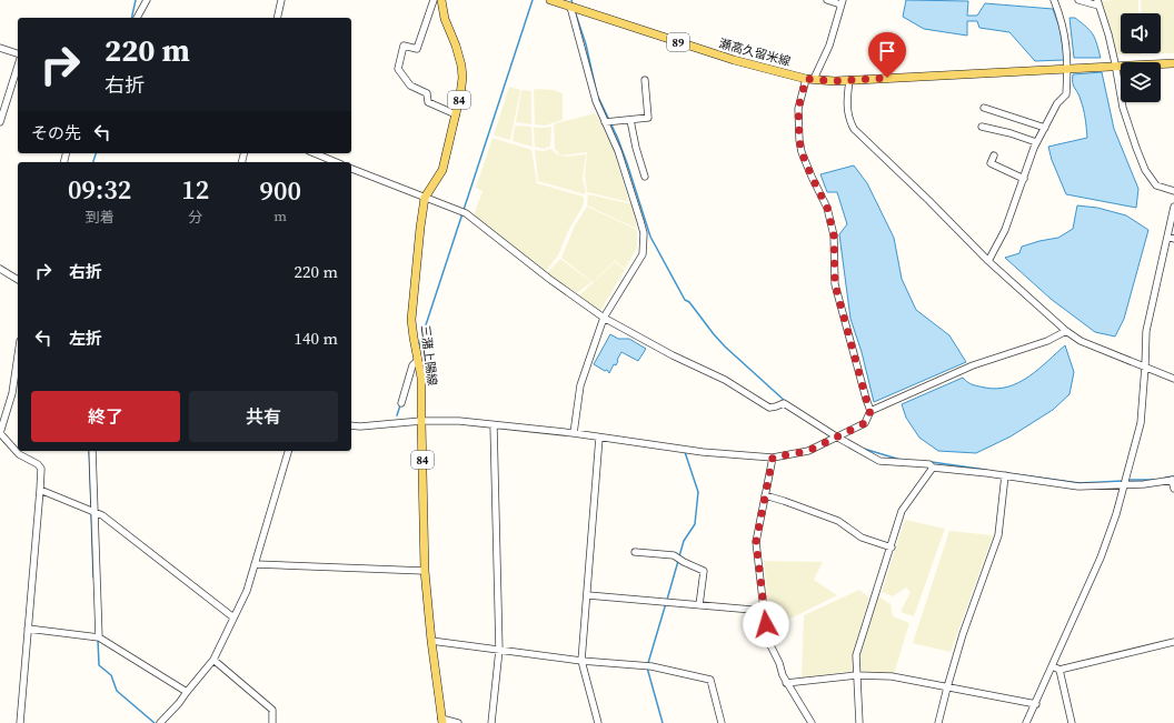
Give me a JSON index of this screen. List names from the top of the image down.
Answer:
{
  "streets": {
    "main road": [
      "89",
      "瀬高久留米線",
      "84",
      "三潴上陽線"
    ]
  },
  "page": {
    "turn": ["220 m", "右折"],
    "then": "その先",
    "eta": [
      "09:32",
      "到着",
      "12",
      "分",
      "900",
      "m"
    ],
    "list": [
      {
        "name": "右折",
        "value": "220 m"
      },
      {
        "name": "左折",
        "value": "140 m"
      }
    ],
    "buttons": ["終了", "共有"]
  }
}
